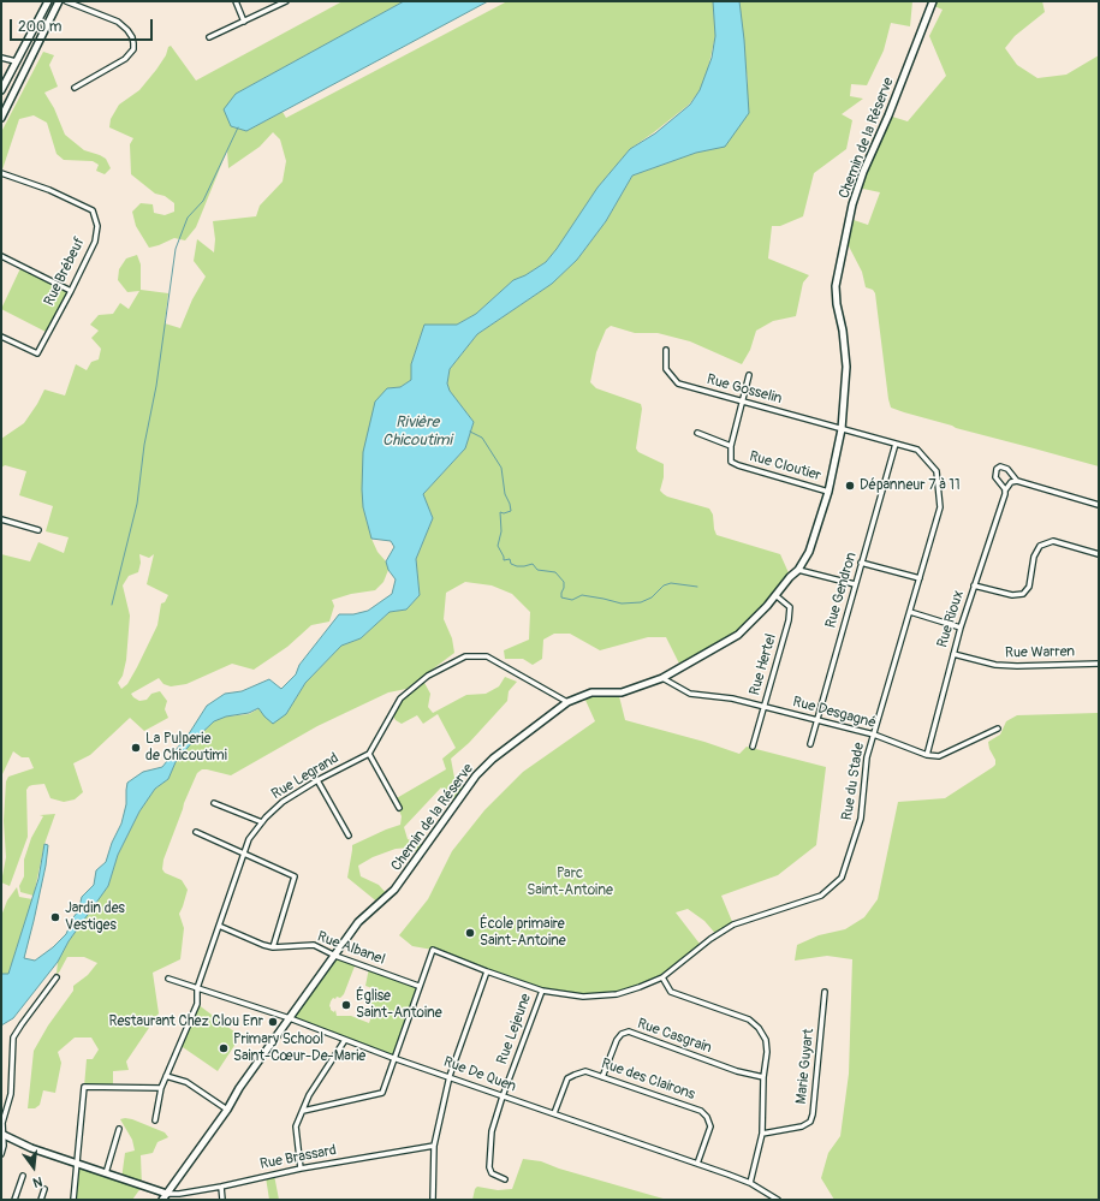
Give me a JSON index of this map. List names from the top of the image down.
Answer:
{
  "streets": {
    "street": [
      "Chemin de la Réserve",
      "Rue Brébeuf",
      "Rue Gosselin",
      "Rue Cloutier",
      "Rue Gendron",
      "Rue Rioux",
      "Rue Warren",
      "Rue Hertel",
      "Rue Desgagné",
      "Rue Legrand",
      "Rue du Stade",
      "Rue Albanel",
      "Rue Lejeune",
      "Rue Casgrain",
      "Marie Guyart",
      "Rue De Quen",
      "Rue des Clairons",
      "Rue Brassard"
    ]
  },
  "crossings": [
    ["Chemin de la Réserve", "Rue Gosselin"],
    ["Chemin de la Réserve", "Rue Cloutier"],
    ["Chemin de la Réserve", "Rue Hertel"],
    ["Chemin de la Réserve", "Rue Desgagné"],
    ["Chemin de la Réserve", "Rue du Stade"],
    ["Chemin de la Réserve", "Rue Albanel"],
    ["Chemin de la Réserve", "Rue De Quen"],
    ["Chemin de la Réserve", "Rue Brassard"],
    ["Rue Gosselin", "Rue du Stade"],
    ["Rue Gendron", "Rue Desgagné"],
    ["Rue Gendron", "Rue du Stade"],
    ["Rue Rioux", "Rue Warren"],
    ["Rue Rioux", "Rue Desgagné"],
    ["Rue Hertel", "Rue Desgagné"],
    ["Rue Desgagné", "Rue du Stade"],
    ["Rue Legrand", "Rue Albanel"],
    ["Rue Legrand", "Rue De Quen"],
    ["Rue du Stade", "Rue Albanel"],
    ["Rue du Stade", "Rue Lejeune"],
    ["Rue Lejeune", "Rue De Quen"],
    ["Rue Casgrain", "Rue des Clairons"],
    ["Rue De Quen", "Rue des Clairons"]
  ],
  "water": ["Rivière Chicoutimi"],
  "parks": ["Parc Saint-Antoine"],
  "places": [
    "Dépanneur 7 à 11",
    "La Pulperie de Chicoutimi",
    "Jardin des Vestiges",
    "École primaire Saint-Antoine",
    "Église Saint-Antoine",
    "Restaurant Chez Clou Enr",
    "Primary School Saint-Cœur-De-Marie"
  ],
  "scale_bar": "200 m",
  "north": "bottom"
}
